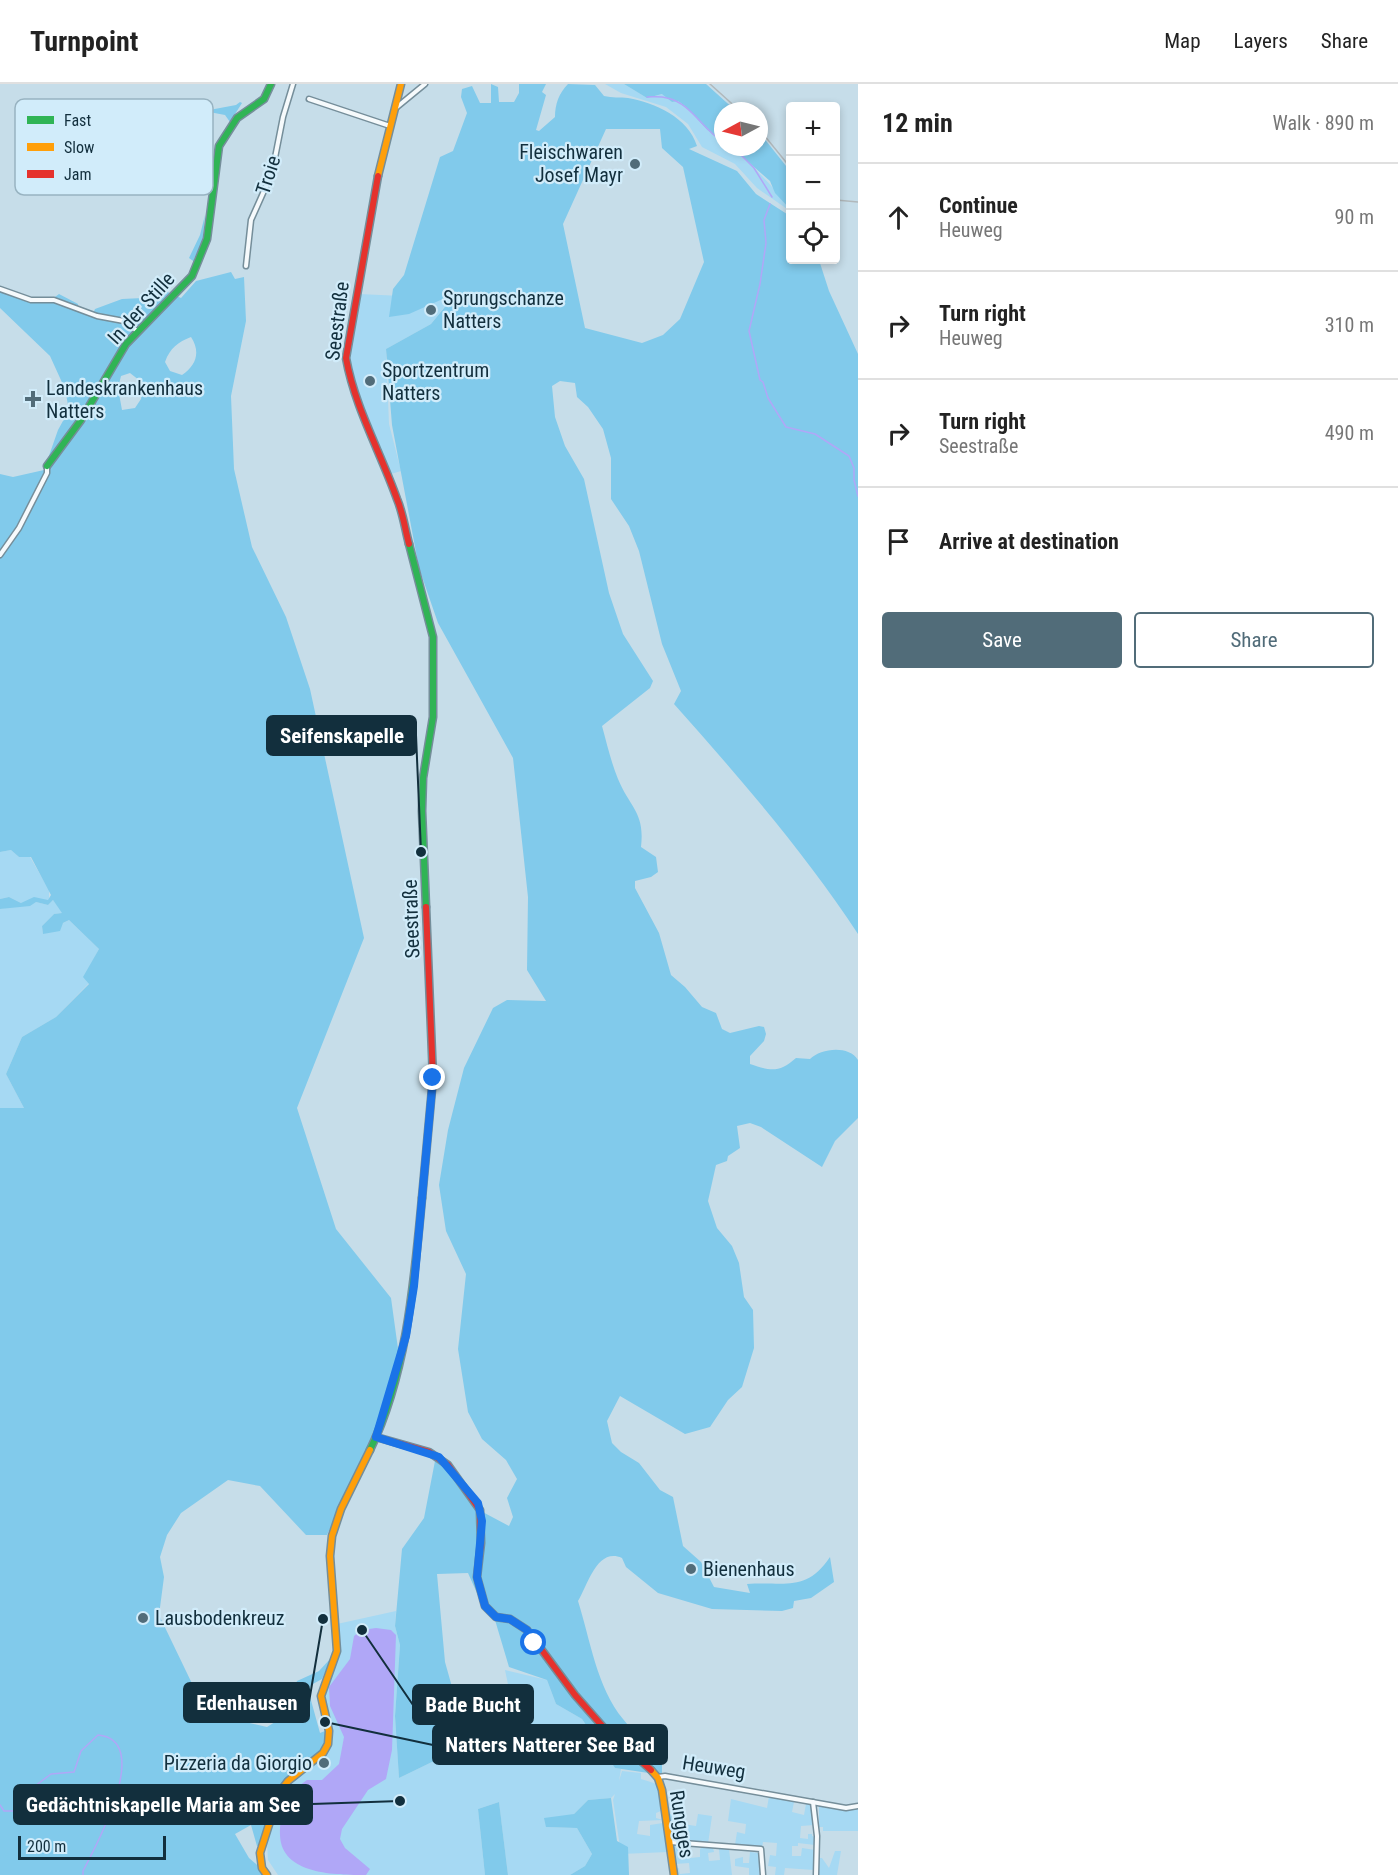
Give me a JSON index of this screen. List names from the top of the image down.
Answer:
{
  "streets": {
    "street": [
      "Troie",
      "In der Stille",
      "Seestraße",
      "Heuweg",
      "Rungges"
    ]
  },
  "crossings": [
    ["Seestraße", "Heuweg"],
    ["Heuweg", "Rungges"]
  ],
  "places": {
    "other": [
      "Fleischwaren Josef Mayr",
      "Sprungschanze Natters",
      "Sportzentrum Natters",
      "Seifenskapelle",
      "Bienenhaus",
      "Lausbodenkreuz",
      "Edenhausen",
      "Bade Bucht",
      "Natters Natterer See Bad",
      "Pizzeria da Giorgio",
      "Gedächtniskapelle Maria am See"
    ],
    "health": ["Landeskrankenhaus Natters"]
  },
  "legend": ["Fast", "Slow", "Jam"],
  "scale_bar": "200 m",
  "north": "left",
  "page": {
    "header": "Turnpoint",
    "nav": ["Map", "Layers", "Share"],
    "heading": ["12 min", "Walk · 890 m"],
    "map_buttons": ["+", "−"],
    "list": [
      ["Continue", "Heuweg", "90 m"],
      ["Turn right", "Heuweg", "310 m"],
      ["Turn right", "Seestraße", "490 m"],
      "Arrive at destination"
    ],
    "buttons": ["Save", "Share"],
    "scale": "200 m"
  }
}
